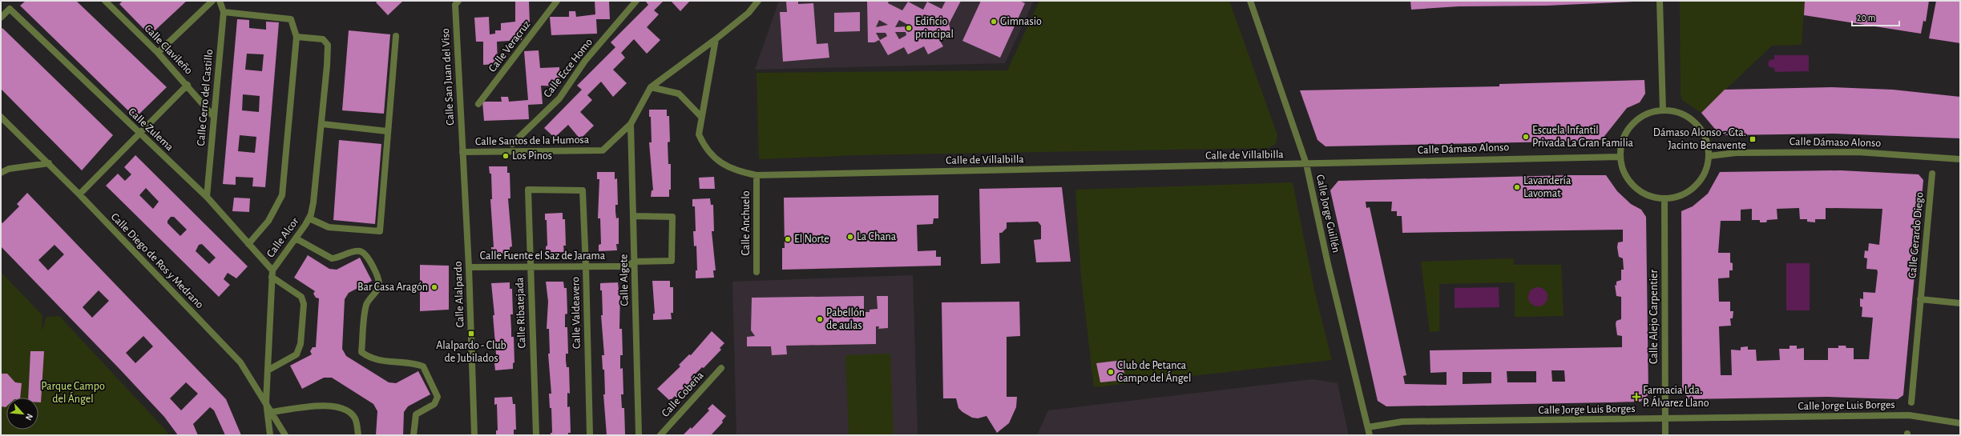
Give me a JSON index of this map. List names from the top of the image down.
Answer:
{
  "streets": {
    "street": [
      "Calle Veracruz",
      "Calle Clavileño",
      "Calle Ecce Homo",
      "Calle San Juan del Viso",
      "Calle Cerro del Castillo",
      "Calle Zulema",
      "Calle Santos de la Humosa",
      "Calle Dámaso Alonso",
      "Calle de Villalbilla",
      "Calle Jorge Guillén",
      "Calle Anchuelo",
      "Calle Gerardo Diego",
      "Calle Alcor",
      "Calle Fuente el Saz de Jarama",
      "Calle Diego de Ros y Medrano",
      "Calle Algete",
      "Calle Alalpardo",
      "Calle Ribatejada",
      "Calle Valdeavero",
      "Calle Alejo Carpentier",
      "Calle Cobeña",
      "Calle Jorge Luis Borges"
    ]
  },
  "crossings": [
    ["Calle Clavileño", "Calle Cerro del Castillo"],
    ["Calle San Juan del Viso", "Calle Santos de la Humosa"],
    ["Calle San Juan del Viso", "Calle Alalpardo"],
    ["Calle Cerro del Castillo", "Calle Zulema"],
    ["Calle Cerro del Castillo", "Calle Alcor"],
    ["Calle Zulema", "Calle Alcor"],
    ["Calle Santos de la Humosa", "Calle Algete"],
    ["Calle Santos de la Humosa", "Calle Alalpardo"],
    ["Calle Dámaso Alonso", "Calle de Villalbilla"],
    ["Calle Dámaso Alonso", "Calle Jorge Guillén"],
    ["Calle Dámaso Alonso", "Calle Alejo Carpentier"],
    ["Calle de Villalbilla", "Calle Jorge Guillén"],
    ["Calle de Villalbilla", "Calle Anchuelo"],
    ["Calle Jorge Guillén", "Calle Jorge Luis Borges"],
    ["Calle Alcor", "Calle Diego de Ros y Medrano"],
    ["Calle Fuente el Saz de Jarama", "Calle Algete"],
    ["Calle Fuente el Saz de Jarama", "Calle Alalpardo"],
    ["Calle Fuente el Saz de Jarama", "Calle Ribatejada"],
    ["Calle Fuente el Saz de Jarama", "Calle Valdeavero"],
    ["Calle Ribatejada", "Calle Valdeavero"],
    ["Calle Alejo Carpentier", "Calle Jorge Luis Borges"]
  ],
  "parks": ["Parque Campo del Ángel"],
  "places": {
    "other": [
      "Gimnasio",
      "Edificio principal",
      "Escuela Infantil Privada La Gran Familia",
      "Los Pinos",
      "Lavandería Lavomat",
      "La Chana",
      "El Norte",
      "Bar Casa Aragón",
      "Pabellón de aulas",
      "Club de Petanca Campo del Ángel"
    ],
    "transit": ["Dámaso Alonso - Gta. Jacinto Benavente", "Alalpardo - Club de Jubilados"],
    "health": ["Farmacia Lda. P. Álvarez Llano"]
  },
  "scale_bar": "20 m",
  "north": "bottom right"
}
